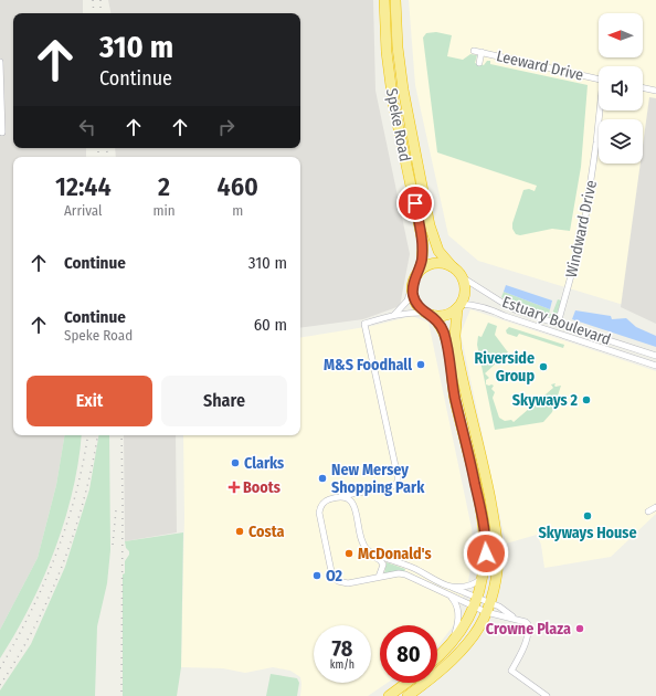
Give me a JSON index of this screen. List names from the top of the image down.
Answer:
{
  "streets": {
    "highway": ["Speke Road"],
    "street": ["Leeward Drive", "Windward Drive", "Estuary Boulevard"]
  },
  "crossings": [
    ["Speke Road", "Estuary Boulevard"],
    ["Windward Drive", "Estuary Boulevard"]
  ],
  "places": {
    "other": [
      "M&S Foodhall",
      "Riverside Group",
      "Skyways 2",
      "Clarks",
      "New Mersey Shopping Park",
      "Skyways House",
      "Costa",
      "McDonald's",
      "O2",
      "Crowne Plaza"
    ],
    "health": ["Boots"]
  },
  "north": "left",
  "page": {
    "turn": ["310 m", "Continue"],
    "eta": [
      "12:44",
      "Arrival",
      "2",
      "min",
      "460",
      "m"
    ],
    "list": [
      {
        "name": "Continue",
        "value": "310 m"
      },
      {
        "name": "Continue",
        "note": "Speke Road",
        "value": "60 m"
      }
    ],
    "buttons": ["Exit", "Share"],
    "speed": "78 km/h",
    "limit": "80"
  }
}
